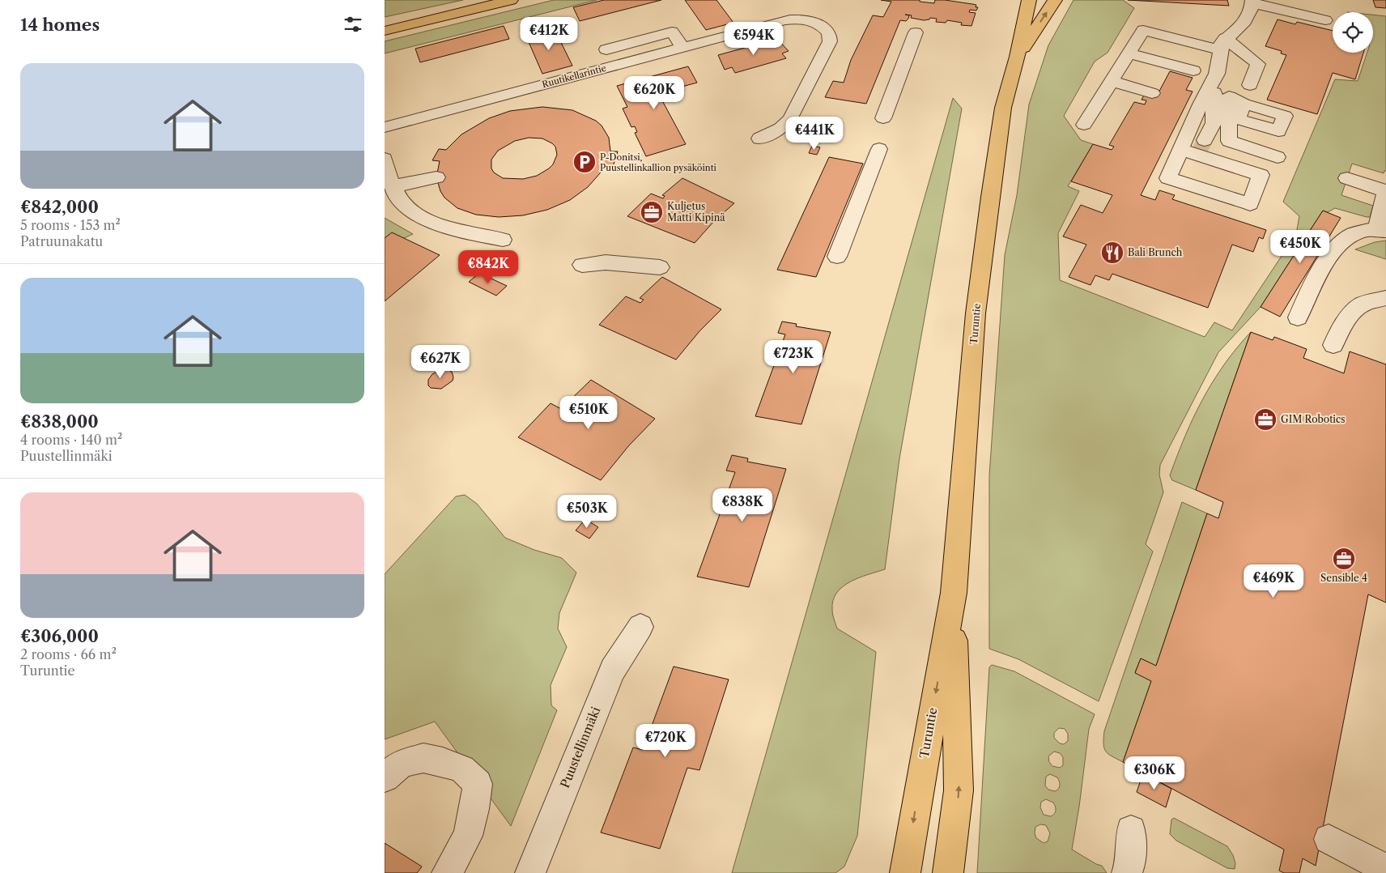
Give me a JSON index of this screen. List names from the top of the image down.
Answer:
{
  "streets": {
    "main road": ["Turuntie"],
    "street": ["Ruutikellarintie", "Puustellinmäki"]
  },
  "places": {
    "parking": ["P-Donitsi, Puustellinkallion pysäköinti"],
    "office": ["Kuljetus Matti Kipinä", "GIM Robotics", "Sensible 4"],
    "restaurant": ["Bali Brunch"]
  },
  "page": {
    "heading": "14 homes",
    "price": [
      "€412K",
      "€594K",
      "€620K",
      "€441K",
      "€450K",
      "€842K",
      "€723K",
      "€627K",
      "€510K",
      "€838K",
      "€503K",
      "€469K",
      "€720K",
      "€306K"
    ],
    "list": [
      {
        "name": "€842,000",
        "note": "5 rooms · 153 m² · Patruunakatu"
      },
      {
        "name": "€838,000",
        "note": "4 rooms · 140 m² · Puustellinmäki"
      },
      {
        "name": "€306,000",
        "note": "2 rooms · 66 m² · Turuntie"
      }
    ]
  }
}
